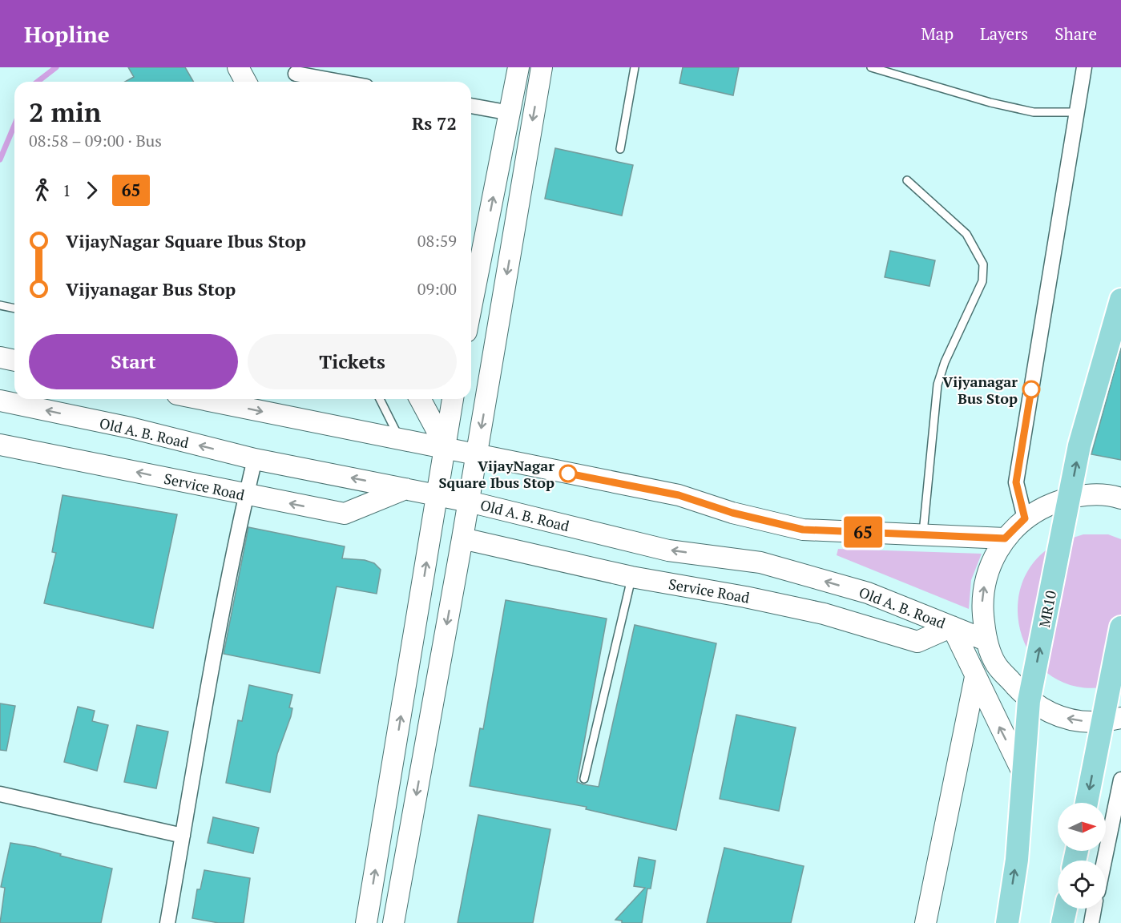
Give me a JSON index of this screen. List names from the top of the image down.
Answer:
{
  "streets": {
    "main road": ["MR10"],
    "street": ["Old A. B. Road", "Service Road"]
  },
  "crossings": [
    ["Old A. B. Road", "Service Road"]
  ],
  "one_way": ["MR10"],
  "places": ["Vijyanagar Bus Stop", "VijayNagar Square Ibus Stop"],
  "lines": ["bus line 65"],
  "north": "right",
  "page": {
    "header": "Hopline",
    "nav": ["Map", "Layers", "Share"],
    "on_map": "65",
    "heading": ["2 min", "08:58 – 09:00 · Bus", "Rs 72"],
    "legs": ["1", "65"],
    "list": [
      {
        "name": "VijayNagar Square Ibus Stop",
        "value": "08:59"
      },
      {
        "name": "Vijyanagar Bus Stop",
        "value": "09:00"
      }
    ],
    "buttons": ["Start", "Tickets"]
  }
}
